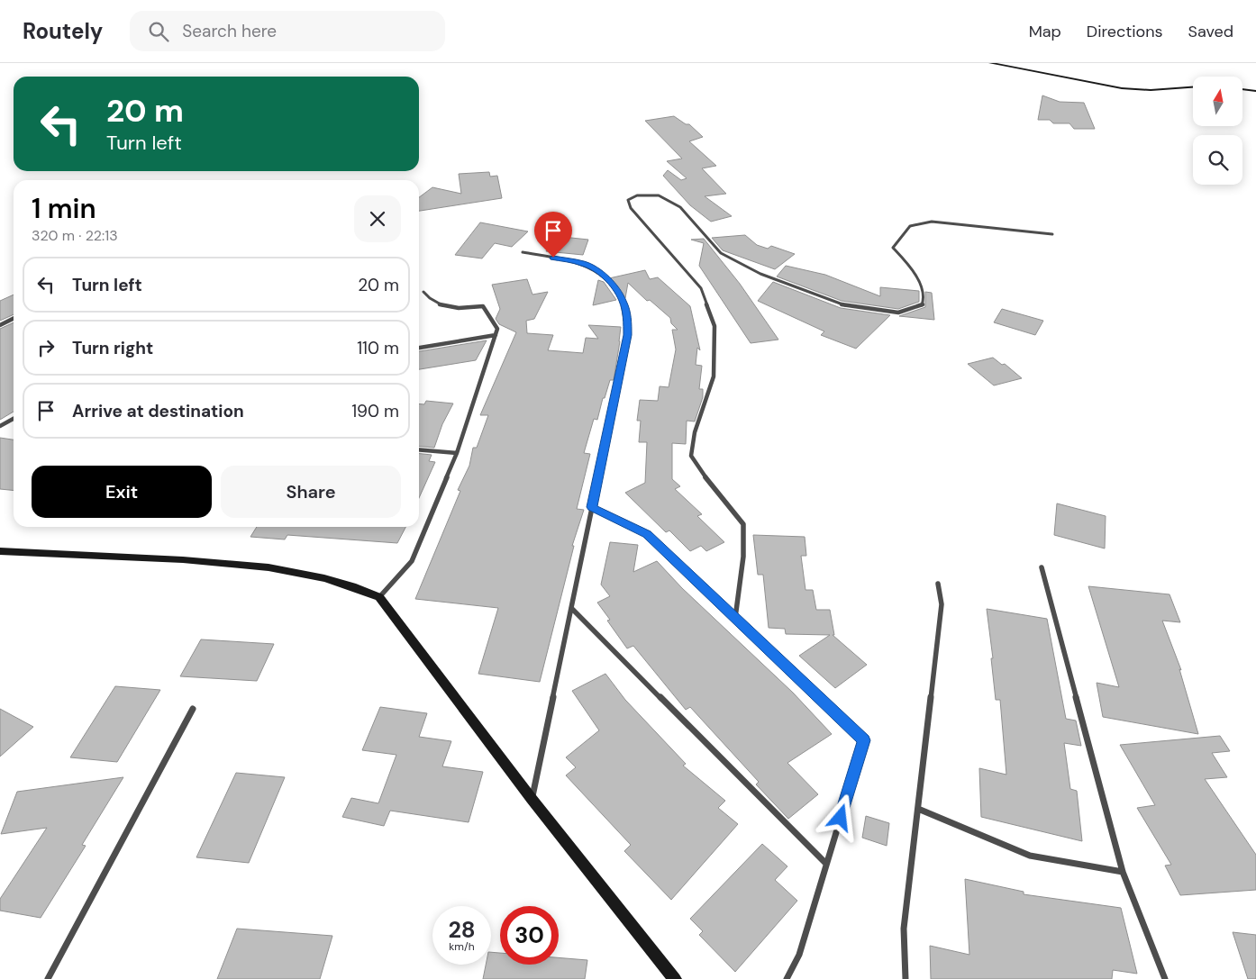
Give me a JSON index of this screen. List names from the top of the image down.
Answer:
{
  "north": "top",
  "page": {
    "header": "Routely",
    "search": "Search here",
    "nav": ["Map", "Directions", "Saved"],
    "turn": ["20 m", "Turn left"],
    "heading": ["1 min", "320 m · 22:13"],
    "list": [
      {
        "name": "Turn left",
        "value": "20 m"
      },
      {
        "name": "Turn right",
        "value": "110 m"
      },
      {
        "name": "Arrive at destination",
        "value": "190 m"
      }
    ],
    "buttons": ["Exit", "Share"],
    "speed": "28 km/h",
    "limit": "30"
  }
}
